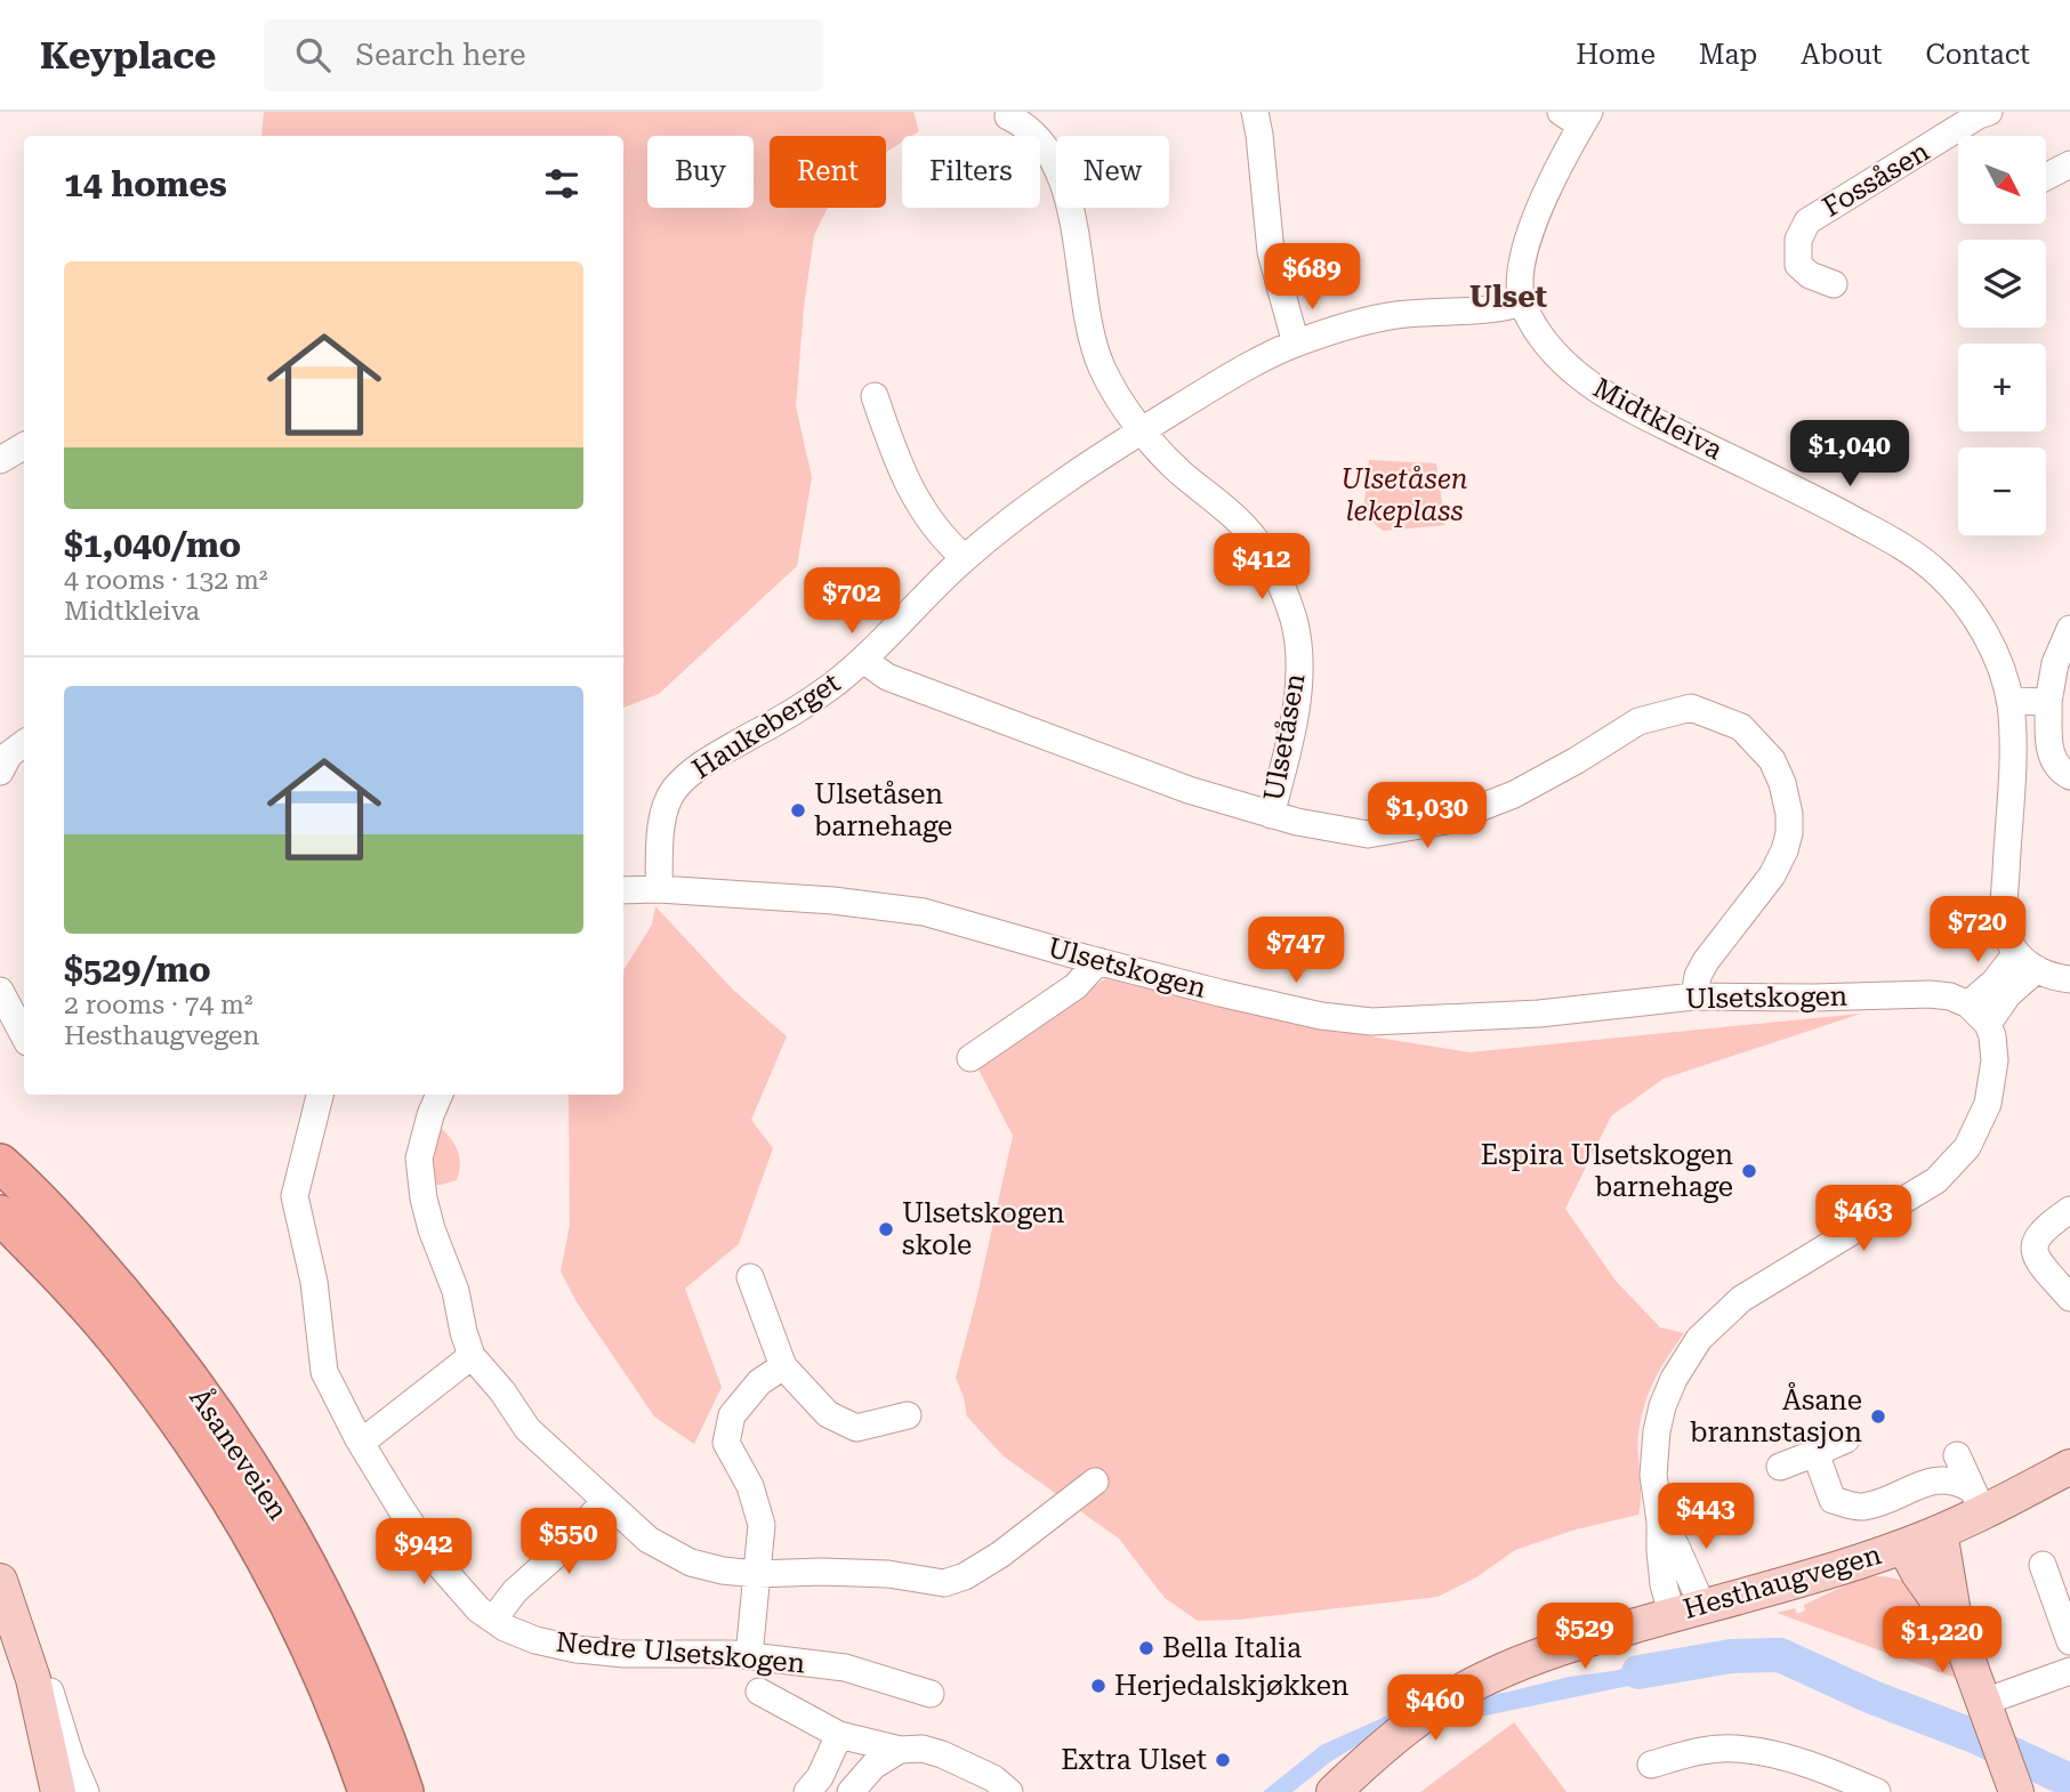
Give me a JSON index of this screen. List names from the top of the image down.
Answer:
{
  "streets": {
    "highway": ["Åsaneveien"],
    "main road": ["Hesthaugvegen"],
    "street": [
      "Fossåsen",
      "Midtkleiva",
      "Haukeberget",
      "Ulsetåsen",
      "Ulsetskogen",
      "Nedre Ulsetskogen"
    ]
  },
  "crossings": [
    ["Midtkleiva", "Haukeberget"],
    ["Haukeberget", "Ulsetåsen"],
    ["Haukeberget", "Ulsetskogen"],
    ["Ulsetåsen", "Ulsetskogen"]
  ],
  "districts": ["Ulset"],
  "parks": ["Ulsetåsen lekeplass"],
  "places": [
    "Ulsetåsen barnehage",
    "Espira Ulsetskogen barnehage",
    "Ulsetskogen skole",
    "Åsane brannstasjon",
    "Bella Italia",
    "Herjedalskjøkken",
    "Extra Ulset"
  ],
  "north": "bottom right",
  "page": {
    "header": "Keyplace",
    "search": "Search here",
    "nav": [
      "Home",
      "Map",
      "About",
      "Contact"
    ],
    "map_buttons": ["+", "−"],
    "chip": [
      "Buy",
      "Rent",
      "Filters",
      "New"
    ],
    "heading": "14 homes",
    "list": [
      {
        "name": "$1,040/mo",
        "note": "4 rooms · 132 m² · Midtkleiva"
      },
      {
        "name": "$529/mo",
        "note": "2 rooms · 74 m² · Hesthaugvegen"
      }
    ],
    "price": [
      "$689",
      "$1,040",
      "$412",
      "$702",
      "$1,030",
      "$720",
      "$747",
      "$463",
      "$443",
      "$550",
      "$942",
      "$529",
      "$1,220",
      "$460"
    ]
  }
}
